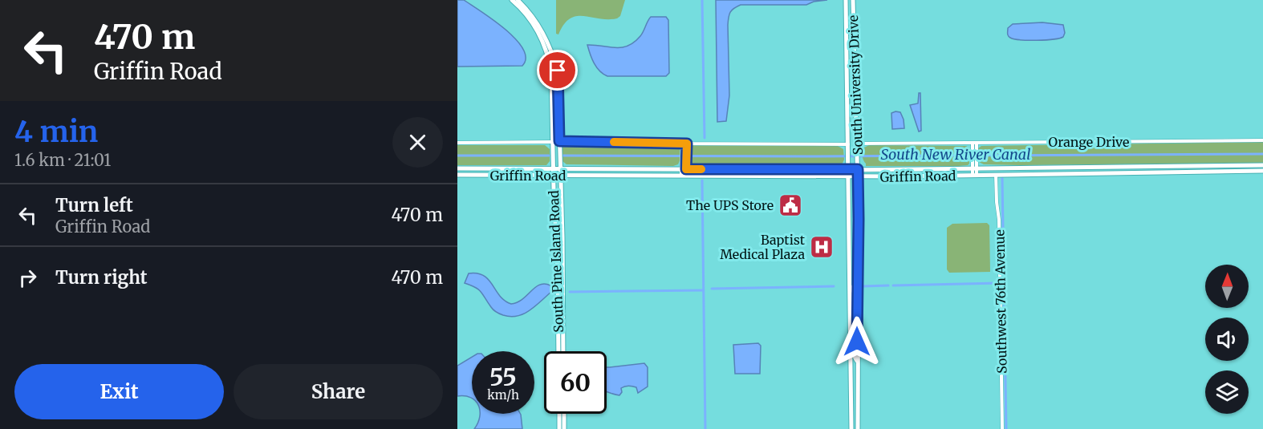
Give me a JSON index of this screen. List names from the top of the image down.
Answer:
{
  "streets": {
    "main road": ["South University Drive", "Griffin Road", "South Pine Island Road"],
    "street": ["Orange Drive", "Southwest 76th Avenue"]
  },
  "crossings": [
    ["South University Drive", "Orange Drive"],
    ["South University Drive", "Griffin Road"],
    ["Griffin Road", "South Pine Island Road"],
    ["Griffin Road", "Southwest 76th Avenue"]
  ],
  "water": ["South New River Canal"],
  "places": {
    "public building": ["The UPS Store"],
    "hospital": ["Baptist Medical Plaza"]
  },
  "north": "top",
  "page": {
    "turn": ["470 m", "Griffin Road"],
    "heading": ["4 min", "1.6 km · 21:01"],
    "list": [
      {
        "name": "Turn left",
        "note": "Griffin Road",
        "value": "470 m"
      },
      {
        "name": "Turn right",
        "value": "470 m"
      }
    ],
    "speed": "55 km/h",
    "limit": "60",
    "buttons": ["Exit", "Share"]
  }
}
